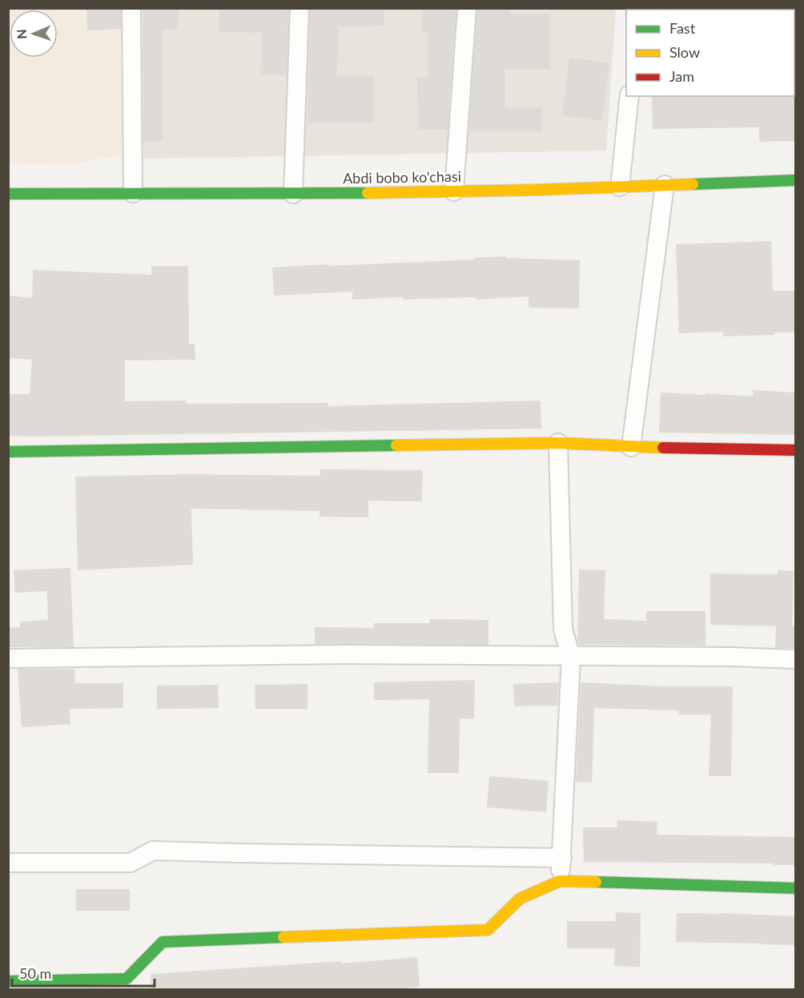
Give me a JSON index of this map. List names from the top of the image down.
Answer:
{
  "streets": {
    "street": ["Abdi bobo ko'chasi"]
  },
  "legend": ["Fast", "Slow", "Jam"],
  "scale_bar": "50 m",
  "north": "left"
}
